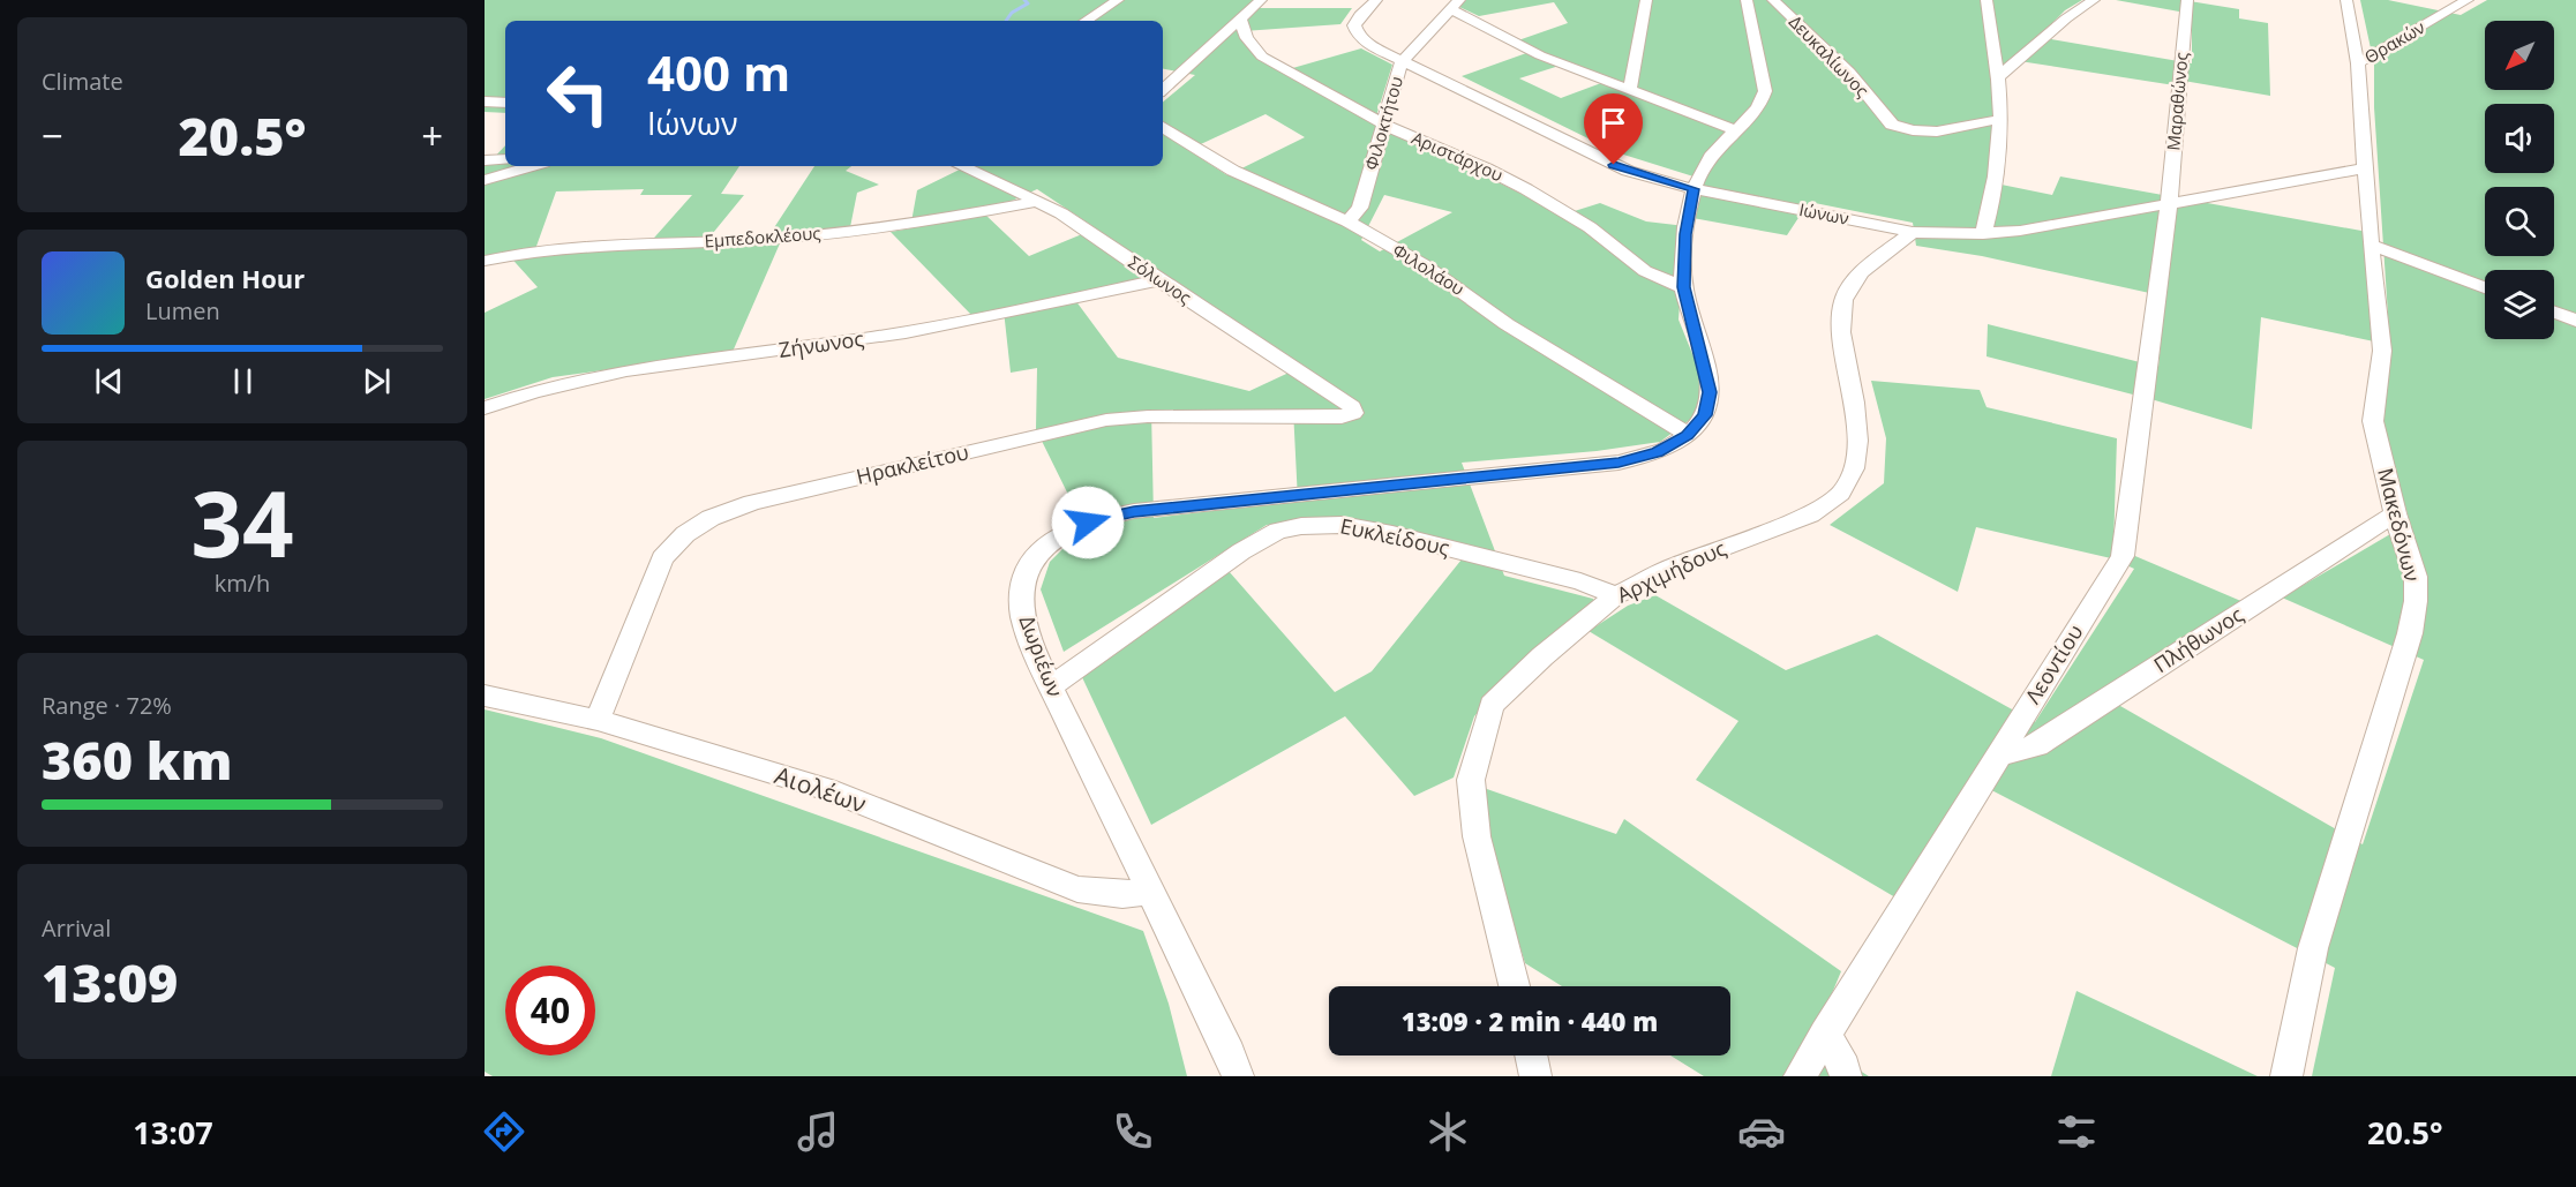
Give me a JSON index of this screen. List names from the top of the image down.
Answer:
{
  "streets": {
    "street": [
      "Θρακών",
      "Δευκαλίωνος",
      "Μαραθώνος",
      "Φιλοκτήτου",
      "Αριστάρχου",
      "Ιώνων",
      "Εμπεδοκλέους",
      "Φιλολάου",
      "Σόλωνος",
      "Ζήνωνος",
      "Ηρακλείτου",
      "Μακεδόνων",
      "Ευκλείδους",
      "Αρχιμήδους",
      "Πλήθωνος",
      "Δωριέων",
      "Λεοντίου",
      "Αιολέων"
    ]
  },
  "crossings": [
    ["Θρακών", "Μακεδόνων"],
    ["Μαραθώνος", "Ιώνων"],
    ["Μαραθώνος", "Λεοντίου"],
    ["Φιλοκτήτου", "Αριστάρχου"],
    ["Φιλοκτήτου", "Ιώνων"],
    ["Φιλοκτήτου", "Φιλολάου"],
    ["Αριστάρχου", "Δωριέων"],
    ["Ιώνων", "Μακεδόνων"],
    ["Ιώνων", "Αρχιμήδους"],
    ["Ιώνων", "Δωριέων"],
    ["Ιώνων", "Λεοντίου"],
    ["Εμπεδοκλέους", "Σόλωνος"],
    ["Φιλολάου", "Δωριέων"],
    ["Σόλωνος", "Ζήνωνος"],
    ["Σόλωνος", "Ηρακλείτου"],
    ["Ηρακλείτου", "Αιολέων"],
    ["Μακεδόνων", "Πλήθωνος"],
    ["Ευκλείδους", "Αρχιμήδους"],
    ["Ευκλείδους", "Δωριέων"],
    ["Πλήθωνος", "Λεοντίου"],
    ["Δωριέων", "Αιολέων"]
  ],
  "north": "bottom left",
  "page": {
    "tile": [
      "Climate",
      ["34", "km/h"],
      ["Range · 72%", "360 km"],
      ["Arrival", "13:09"]
    ],
    "turn": ["400 m", "Ιώνων"],
    "heat": ["−", "20.5°", "+"],
    "song": ["Golden Hour", "Lumen"],
    "limit": "40",
    "trip": "13:09 · 2 min · 440 m",
    "tabs": ["13:07", "20.5°"]
  }
}
